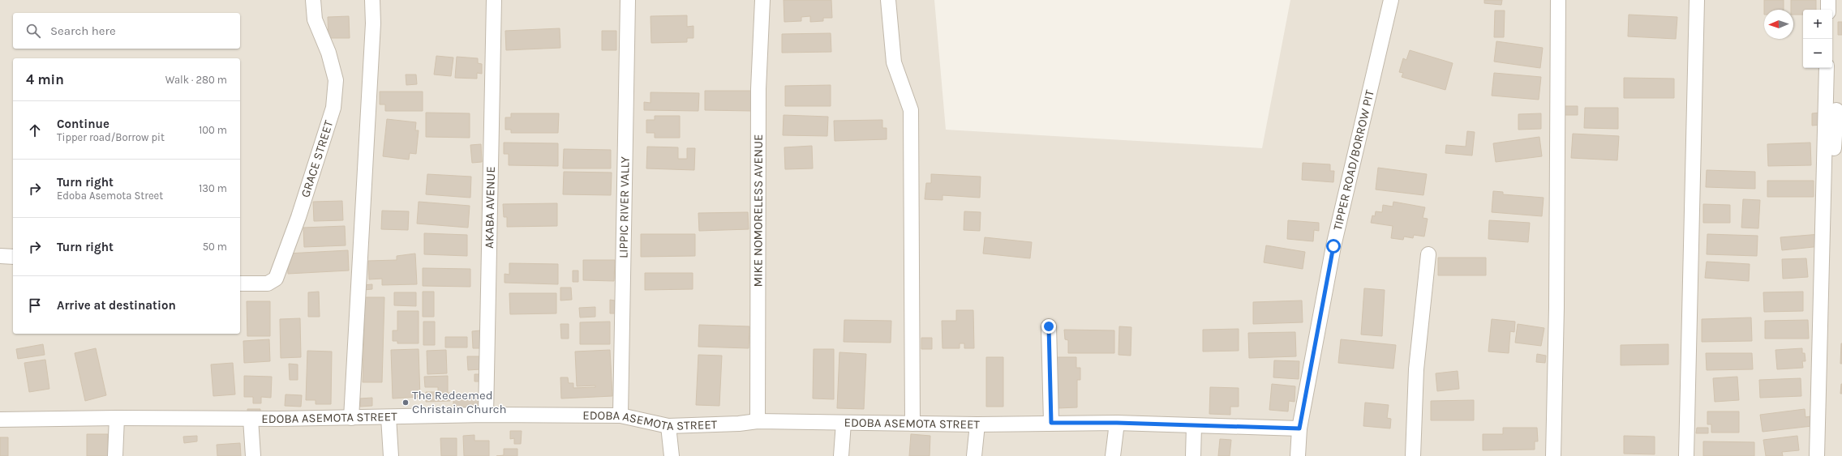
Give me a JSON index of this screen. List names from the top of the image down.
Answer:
{
  "streets": {
    "street": [
      "GRACE STREET",
      "TIPPER ROAD/BORROW PIT",
      "AKABA AVENUE",
      "LIPPIC RIVER VALLY",
      "MIKE NOMORELESS AVENUE",
      "EDOBA ASEMOTA STREET"
    ]
  },
  "crossings": [
    ["TIPPER ROAD/BORROW PIT", "EDOBA ASEMOTA STREET"],
    ["AKABA AVENUE", "EDOBA ASEMOTA STREET"],
    ["LIPPIC RIVER VALLY", "EDOBA ASEMOTA STREET"],
    ["MIKE NOMORELESS AVENUE", "EDOBA ASEMOTA STREET"]
  ],
  "places": ["The Redeemed Christain Church"],
  "north": "left",
  "page": {
    "map_buttons": ["+", "−"],
    "search": "Search here",
    "heading": ["4 min", "Walk · 280 m"],
    "list": [
      ["Continue", "Tipper road/Borrow pit", "100 m"],
      ["Turn right", "Edoba Asemota Street", "130 m"],
      ["Turn right", "50 m"],
      "Arrive at destination"
    ]
  }
}
